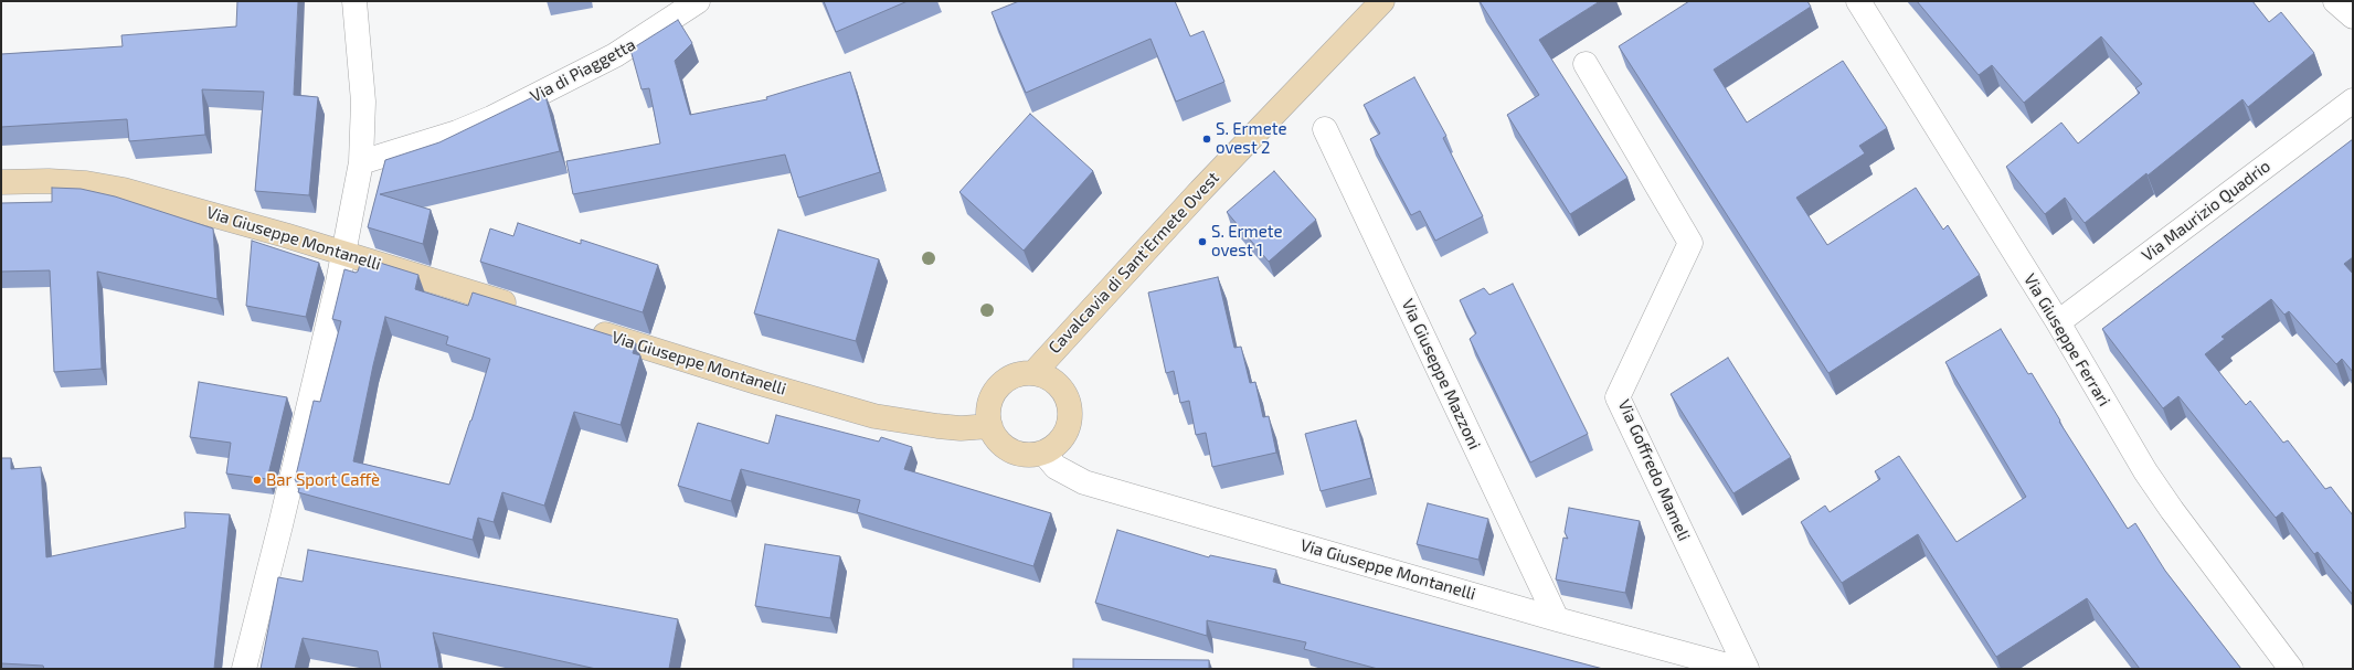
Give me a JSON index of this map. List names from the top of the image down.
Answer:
{
  "streets": {
    "street": [
      "Via di Piaggetta",
      "Via Maurizio Quadrio",
      "Via Giuseppe Montanelli",
      "Cavalcavia di Sant'Ermete Ovest",
      "Via Giuseppe Ferrari",
      "Via Giuseppe Mazzoni",
      "Via Goffredo Mameli"
    ]
  },
  "crossings": [
    ["Via Maurizio Quadrio", "Via Giuseppe Ferrari"],
    ["Via Giuseppe Montanelli", "Cavalcavia di Sant'Ermete Ovest"],
    ["Via Giuseppe Montanelli", "Via Giuseppe Mazzoni"]
  ],
  "places": ["S. Ermete ovest 2", "S. Ermete ovest 1", "Bar Sport Caffè"]
}
